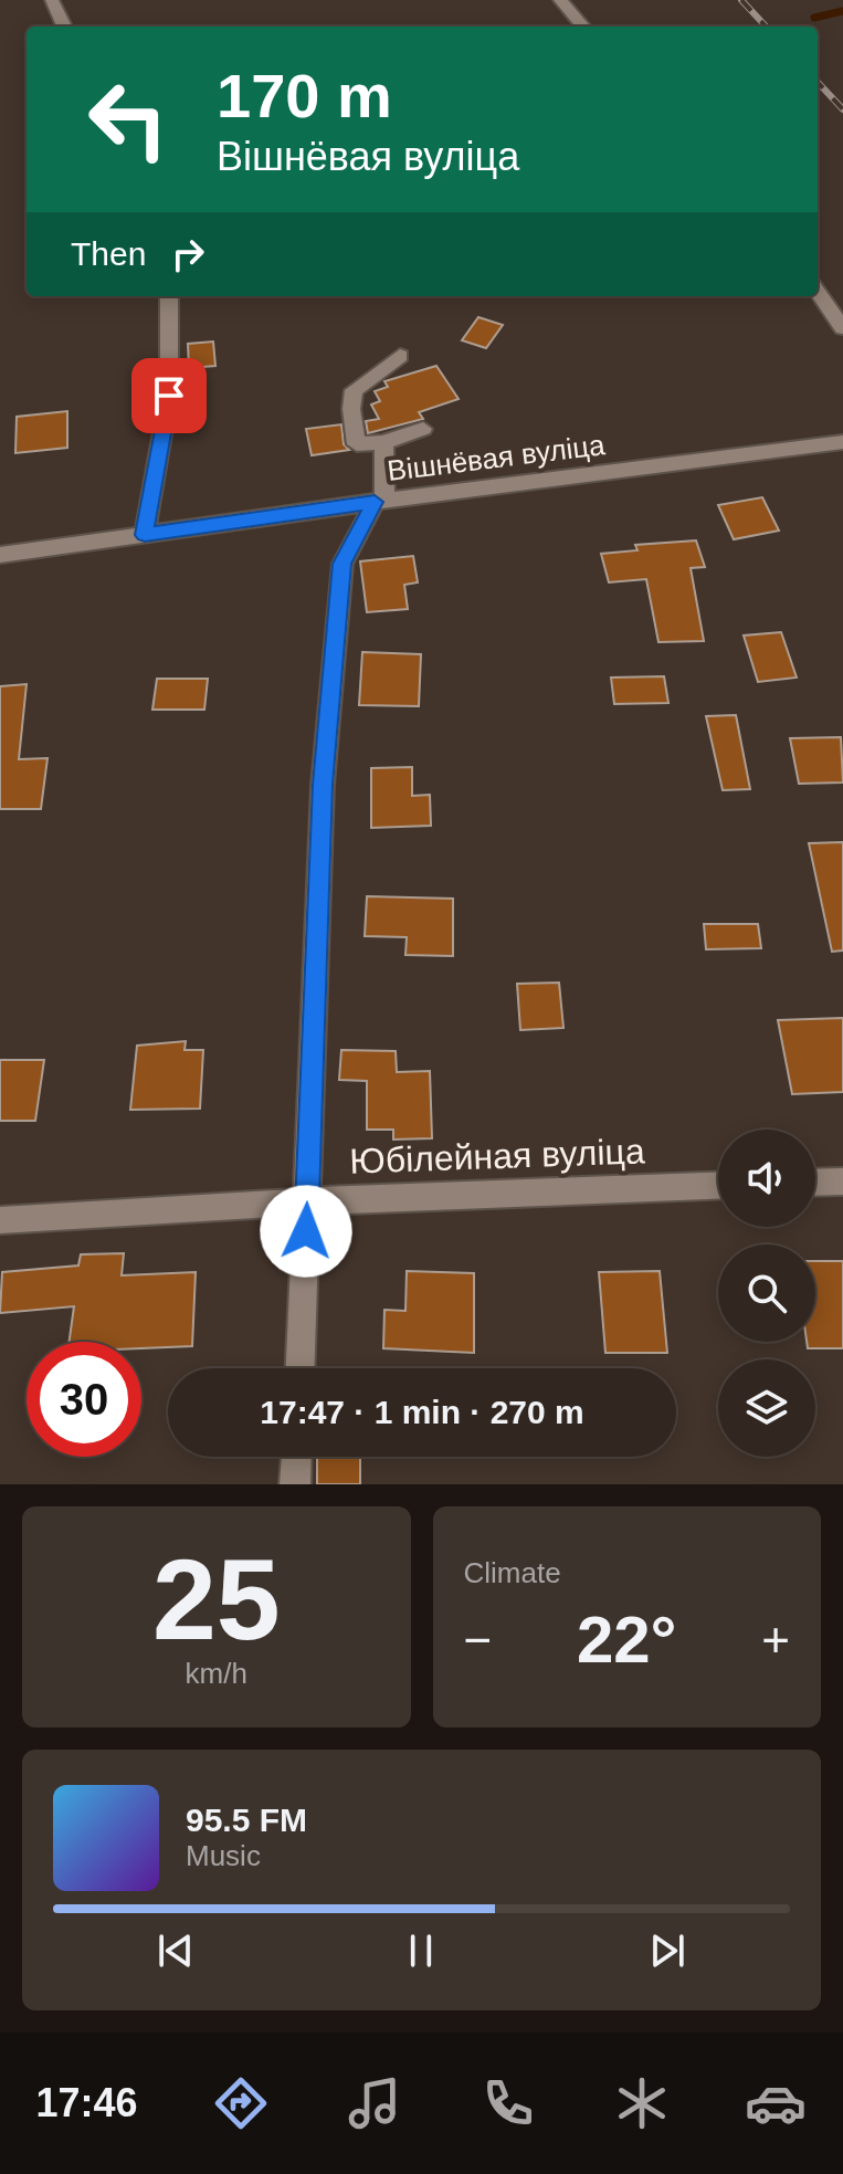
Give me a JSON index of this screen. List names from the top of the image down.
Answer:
{
  "streets": {
    "street": ["Вішнёвая вуліца", "Юбілейная вуліца"]
  },
  "page": {
    "turn": ["170 m", "Вішнёвая вуліца"],
    "then": "Then",
    "limit": "30",
    "trip": "17:47 · 1 min · 270 m",
    "tile": [
      ["25", "km/h"],
      "Climate"
    ],
    "heat": ["−", "22°", "+"],
    "song": ["95.5 FM", "Music"],
    "tabs": "17:46"
  }
}
